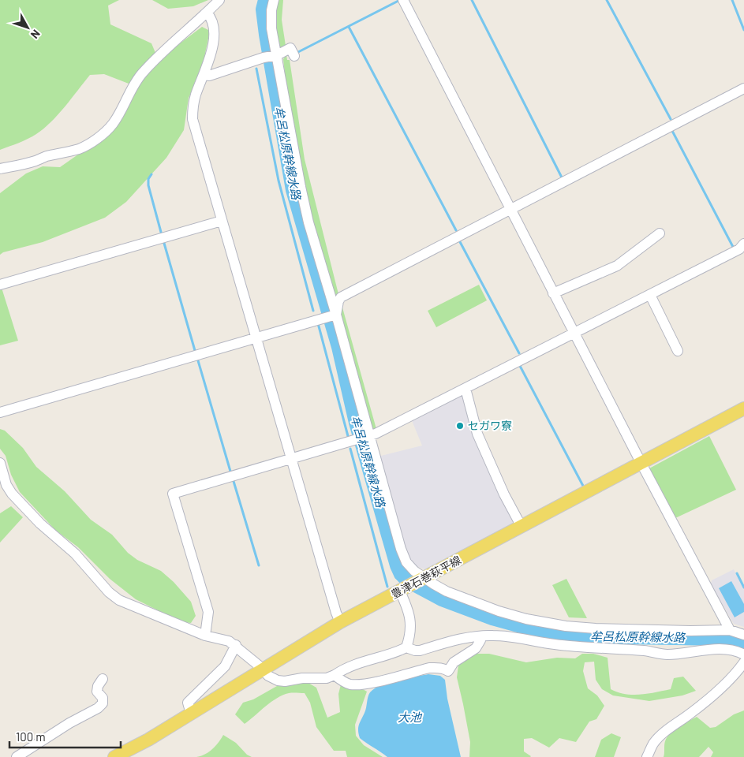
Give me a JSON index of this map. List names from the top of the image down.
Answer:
{
  "streets": {
    "main road": ["豊津石巻萩平線"]
  },
  "water": ["牟呂松原幹線水路", "大池"],
  "places": ["セガワ寮"],
  "scale_bar": "100 m",
  "north": "bottom right"
}
